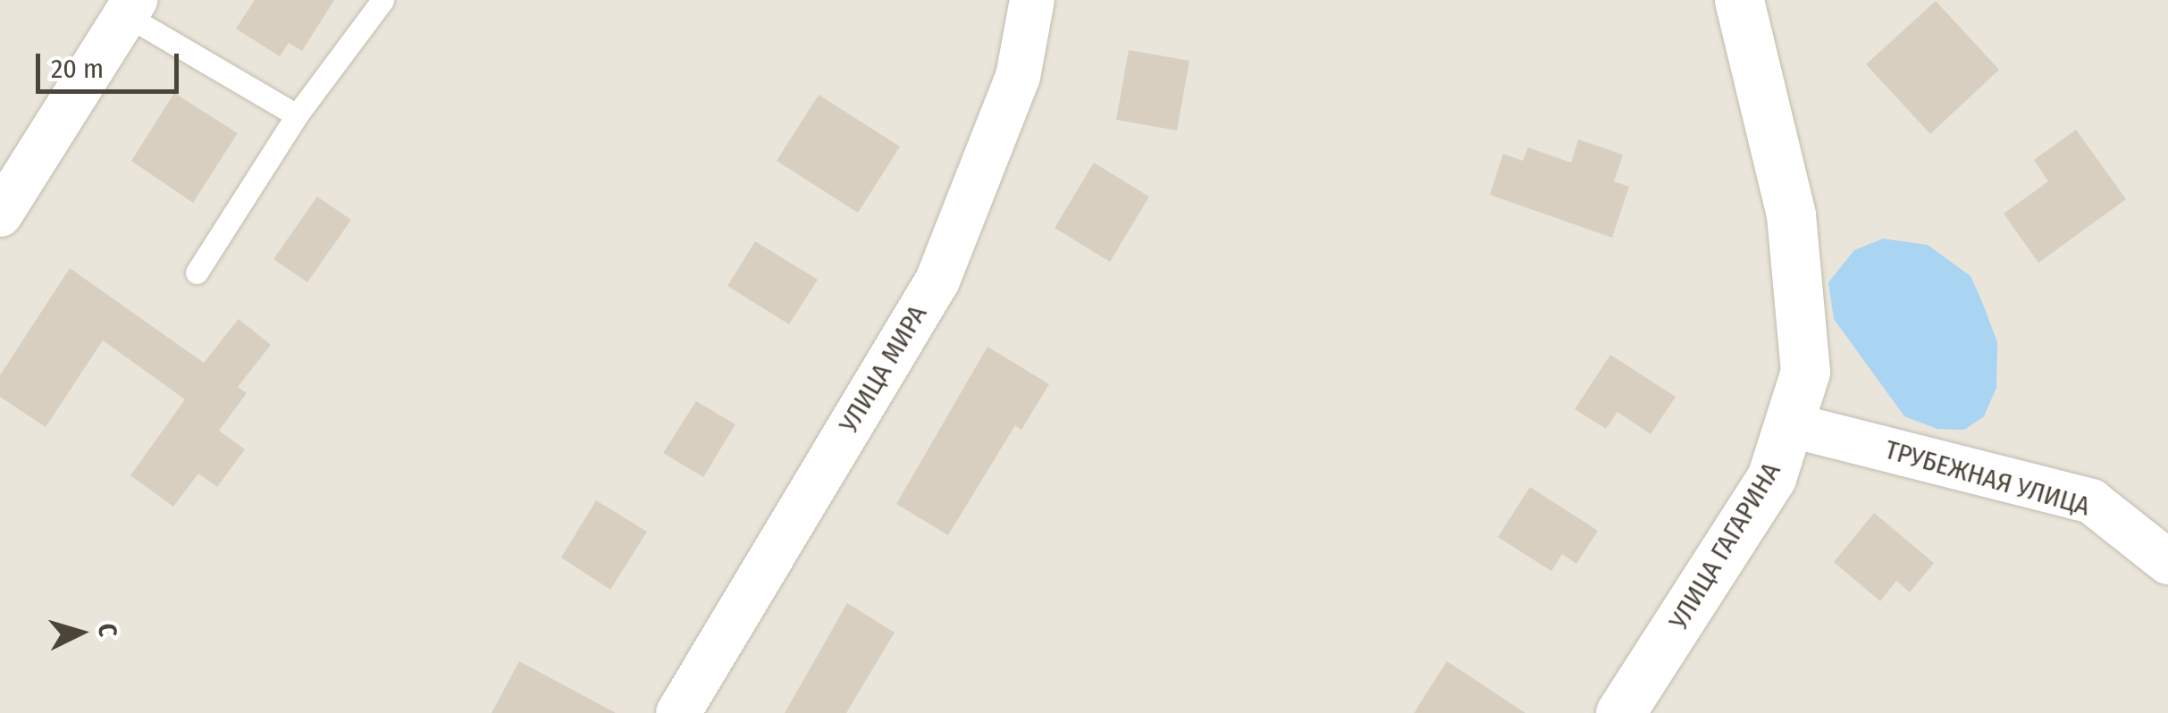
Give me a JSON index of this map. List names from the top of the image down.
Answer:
{
  "streets": {
    "street": ["УЛИЦА МИРА", "ТРУБЕЖНАЯ УЛИЦА", "УЛИЦА ГАГАРИНА"]
  },
  "crossings": [
    ["ТРУБЕЖНАЯ УЛИЦА", "УЛИЦА ГАГАРИНА"]
  ],
  "scale_bar": "20 m",
  "north": "right"
}
